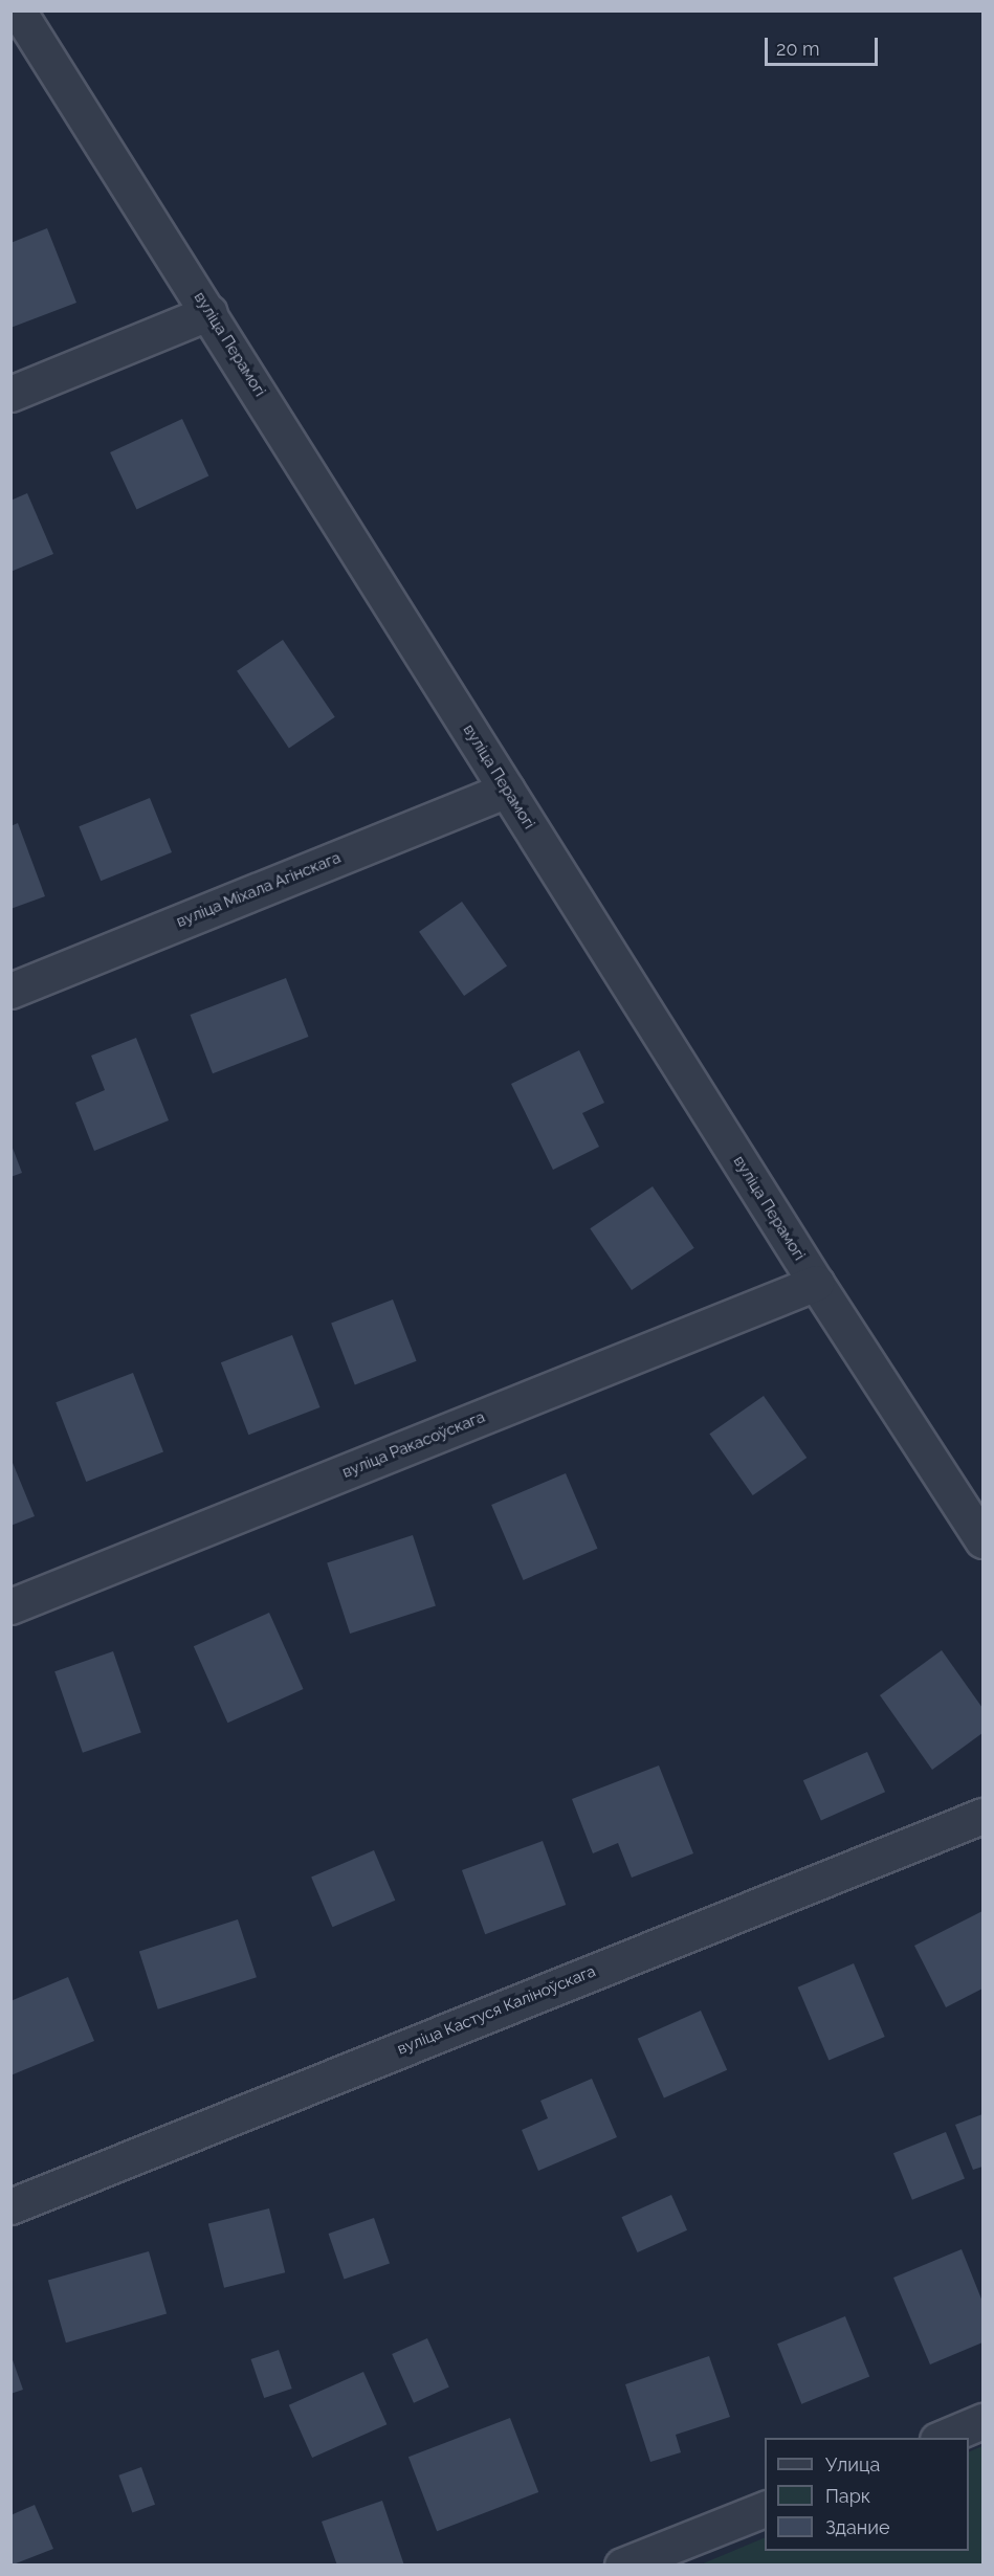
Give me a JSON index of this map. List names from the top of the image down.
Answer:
{
  "streets": {
    "street": [
      "вуліца Перамогі",
      "вуліца Міхала Агінскага",
      "вуліца Ракасоўскага",
      "вуліца Кастуся Каліноўскага"
    ]
  },
  "crossings": [
    ["вуліца Перамогі", "вуліца Міхала Агінскага"],
    ["вуліца Перамогі", "вуліца Ракасоўскага"]
  ],
  "legend": ["Улица", "Парк", "Здание"],
  "scale_bar": "20 m"
}
